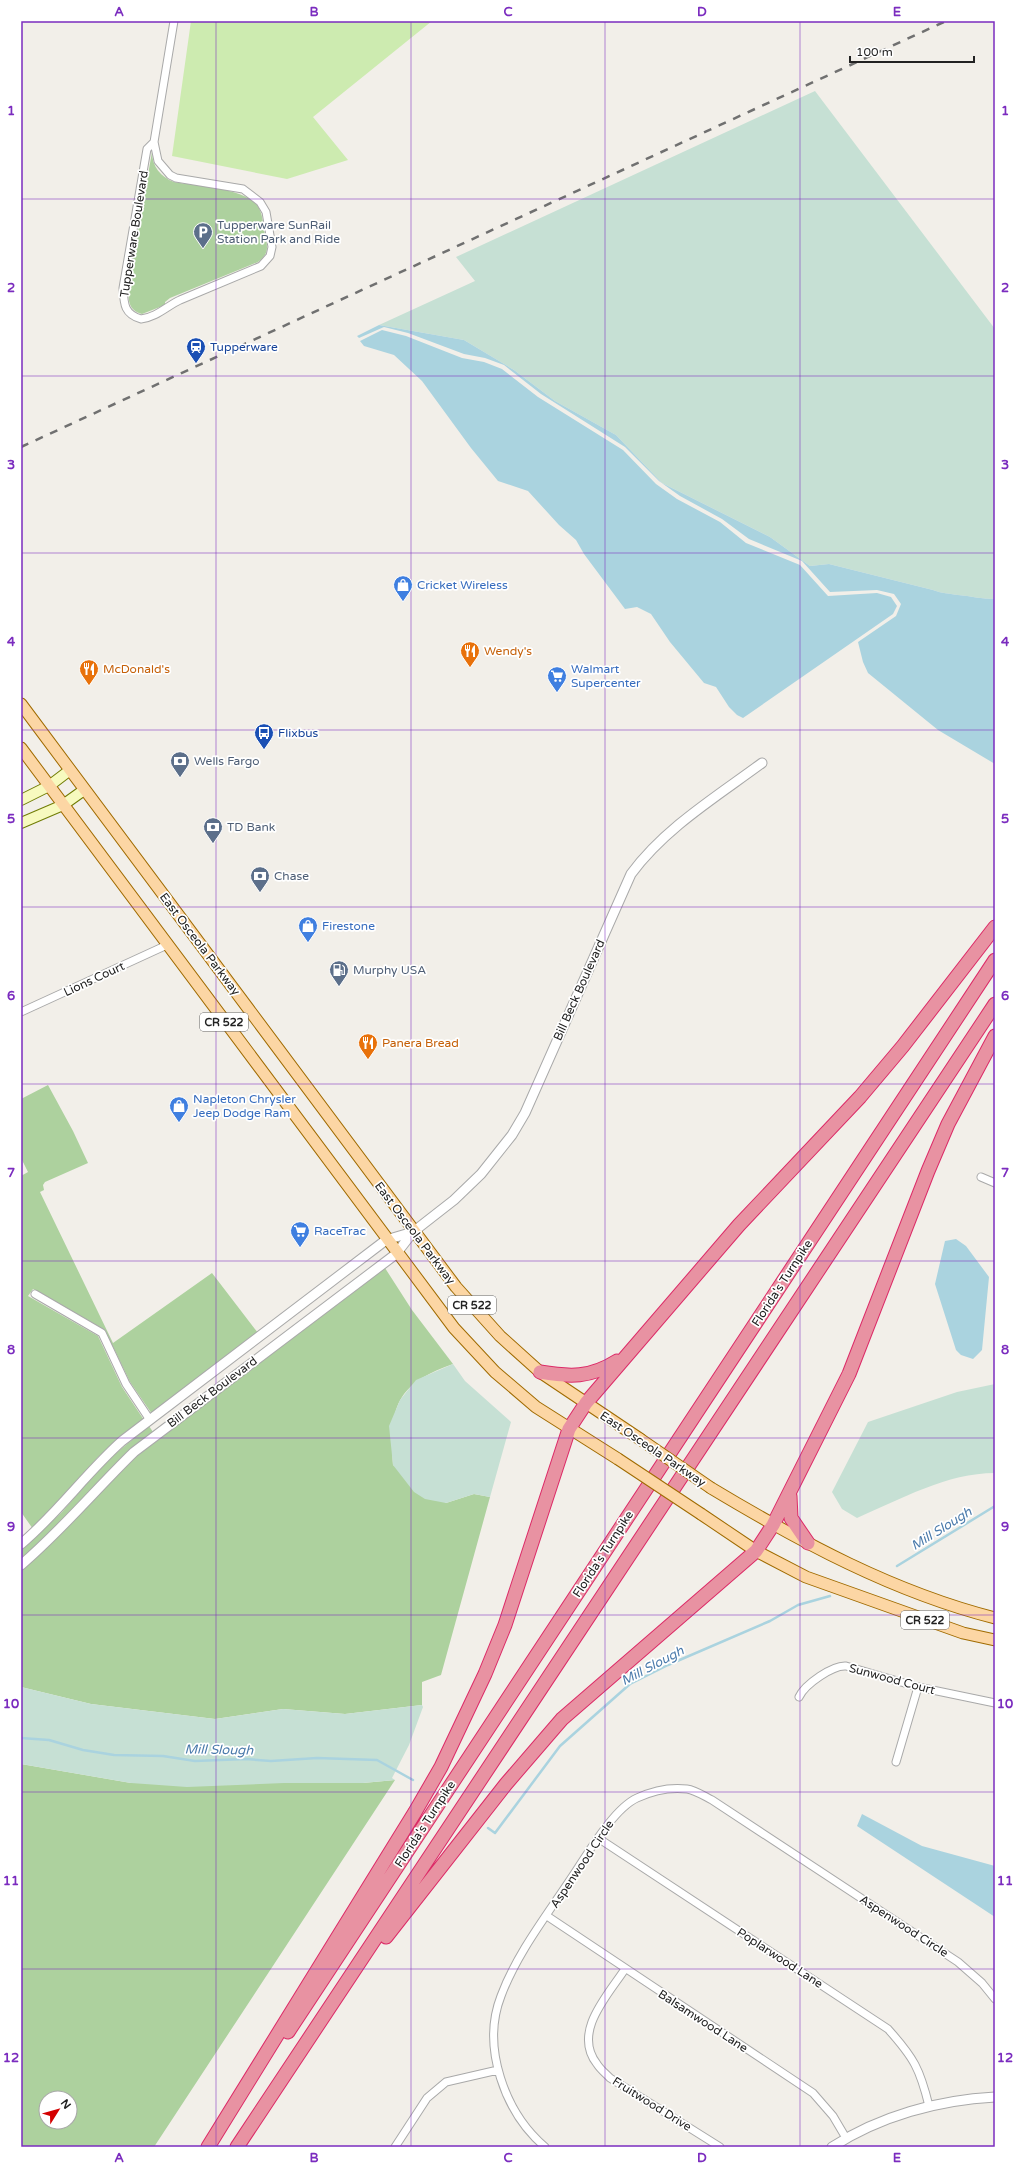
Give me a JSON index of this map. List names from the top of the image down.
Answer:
{
  "streets": {
    "highway": ["Florida's Turnpike"],
    "main road": ["East Osceola Parkway", "CR 522"],
    "street": [
      "Tupperware Boulevard",
      "Lions Court",
      "Bill Beck Boulevard",
      "Sunwood Court",
      "Aspenwood Circle",
      "Poplarwood Lane",
      "Balsamwood Lane",
      "Fruitwood Drive"
    ]
  },
  "crossings": [
    ["East Osceola Parkway", "Bill Beck Boulevard"],
    ["Lions Court", "CR 522"],
    ["Bill Beck Boulevard", "CR 522"],
    ["Aspenwood Circle", "Poplarwood Lane"],
    ["Aspenwood Circle", "Balsamwood Lane"],
    ["Balsamwood Lane", "Fruitwood Drive"]
  ],
  "water": ["Mill Slough"],
  "places": {
    "parking": ["Tupperware SunRail Station Park and Ride"],
    "station": ["Tupperware"],
    "shop": ["Cricket Wireless", "Firestone", "Napleton Chrysler Jeep Dodge Ram"],
    "restaurant": ["Wendy's", "McDonald's", "Panera Bread"],
    "supermarket": ["Walmart Supercenter", "RaceTrac"],
    "bus stop": ["Flixbus"],
    "bank": ["Wells Fargo", "TD Bank", "Chase"],
    "fuel station": ["Murphy USA"]
  },
  "scale_bar": "100 m",
  "north": "top right",
  "grid": {
    "columns": [
      "A",
      "B",
      "C",
      "D",
      "E"
    ],
    "rows": [
      "1",
      "2",
      "3",
      "4",
      "5",
      "6",
      "7",
      "8",
      "9",
      "10",
      "11",
      "12"
    ]
  }
}
